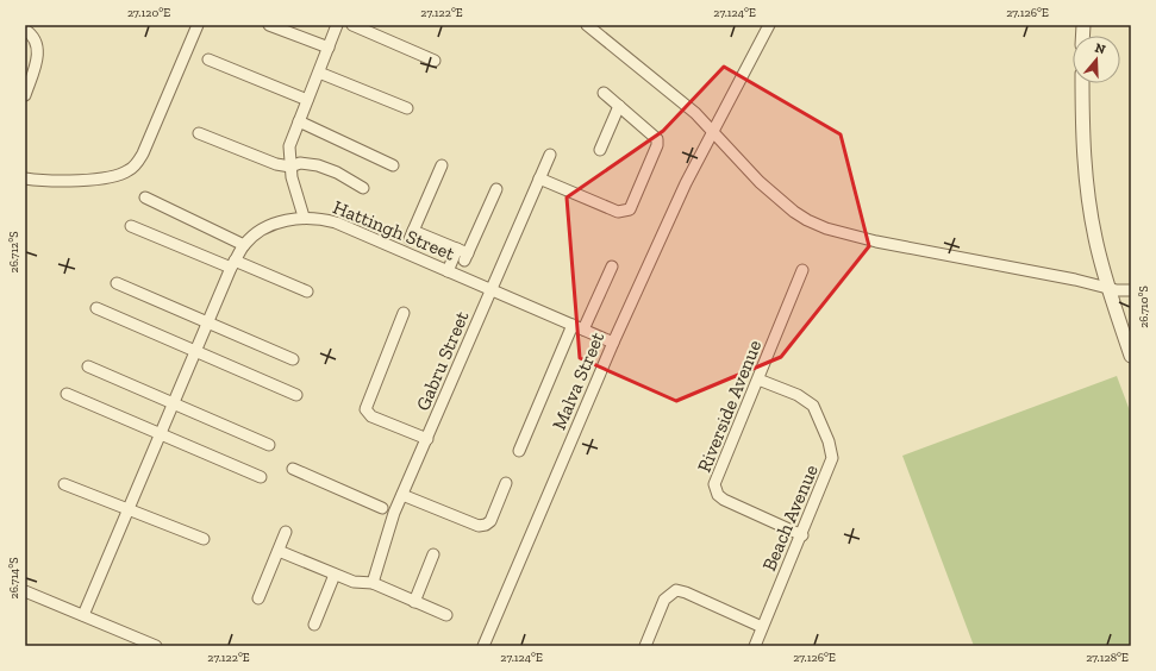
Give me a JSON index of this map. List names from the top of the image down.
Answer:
{
  "streets": {
    "street": [
      "Hattingh Street",
      "Gabru Street",
      "Malva Street",
      "Riverside Avenue",
      "Beach Avenue"
    ]
  },
  "crossings": [
    ["Hattingh Street", "Gabru Street"],
    ["Hattingh Street", "Malva Street"],
    ["Riverside Avenue", "Beach Avenue"]
  ],
  "north": "top",
  "coordinates": [
    "27.120°E",
    "27.122°E",
    "27.124°E",
    "27.126°E",
    "26.712°S",
    "26.710°S",
    "26.714°S",
    "27.128°E"
  ]
}
